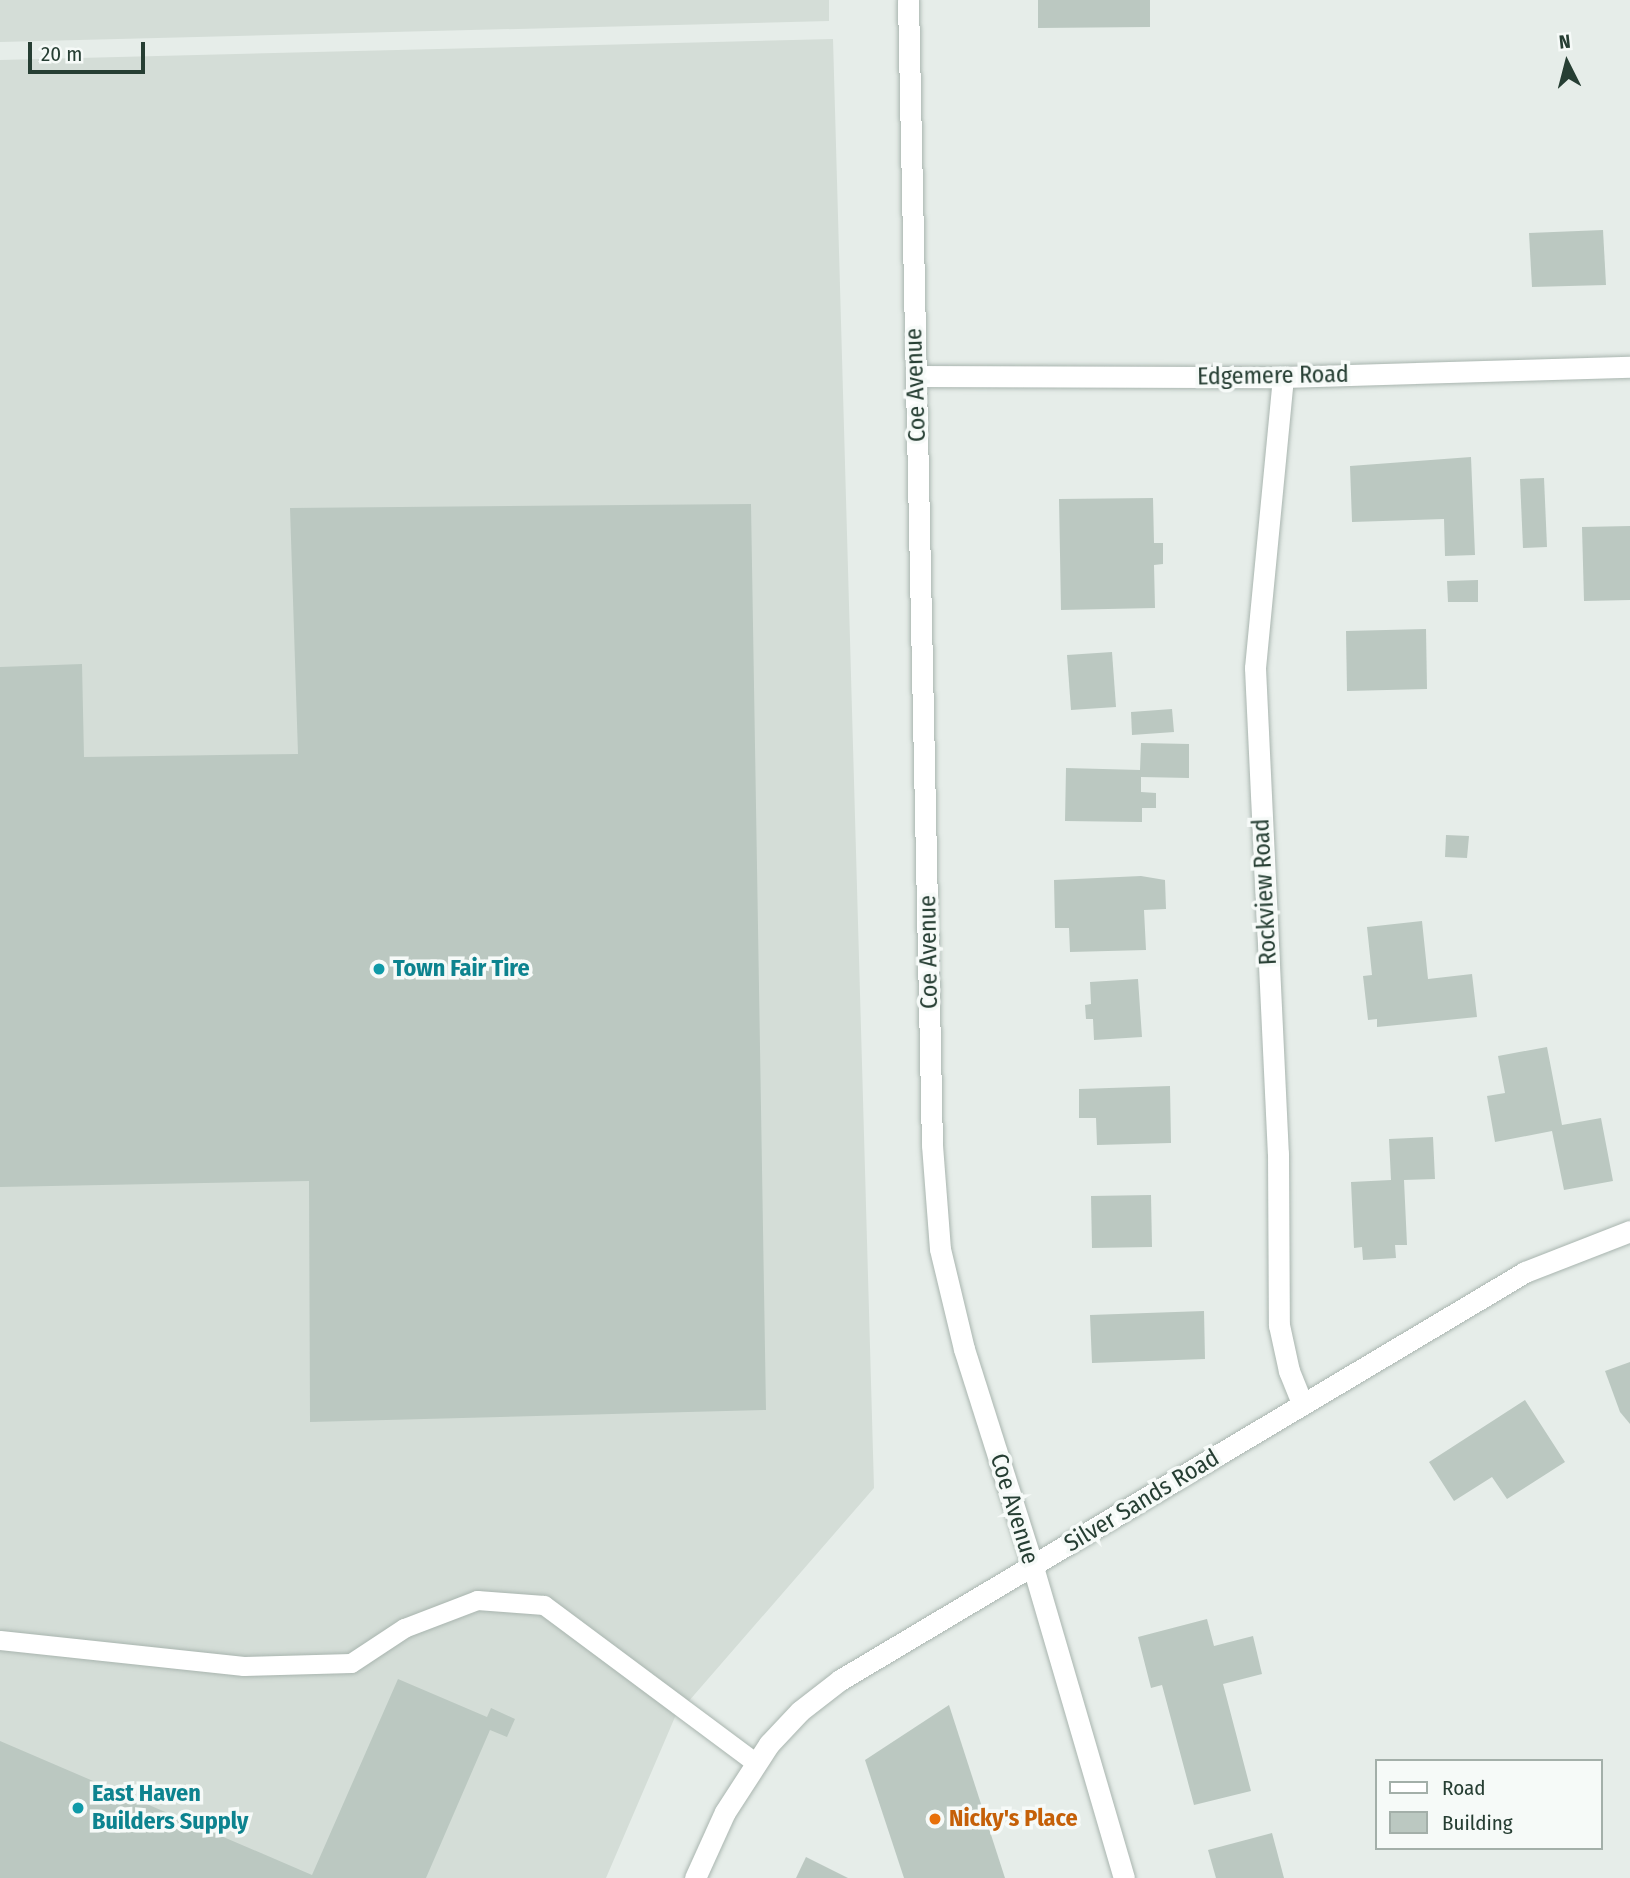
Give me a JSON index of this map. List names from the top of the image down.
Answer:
{
  "streets": {
    "main road": [
      "Edgemere Road",
      "Coe Avenue",
      "Rockview Road",
      "Silver Sands Road"
    ]
  },
  "crossings": [
    ["Edgemere Road", "Coe Avenue"],
    ["Edgemere Road", "Rockview Road"],
    ["Coe Avenue", "Silver Sands Road"],
    ["Rockview Road", "Silver Sands Road"]
  ],
  "places": ["Town Fair Tire", "East Haven Builders Supply", "Nicky's Place"],
  "legend": ["Road", "Building"],
  "scale_bar": "20 m",
  "north": "top"
}
